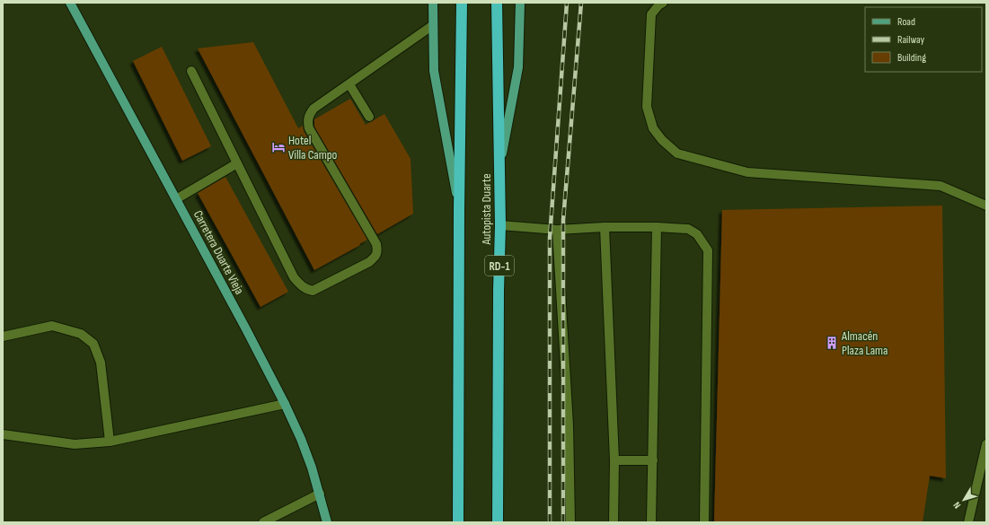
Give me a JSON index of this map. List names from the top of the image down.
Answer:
{
  "streets": {
    "highway": ["Autopista Duarte", "RD-1"],
    "main road": ["Carretera Duarte Vieja"]
  },
  "places": {
    "hotel": ["Hotel Villa Campo"],
    "building": ["Almacén Plaza Lama"]
  },
  "legend": ["Road", "Railway", "Building"],
  "north": "bottom left"
}
